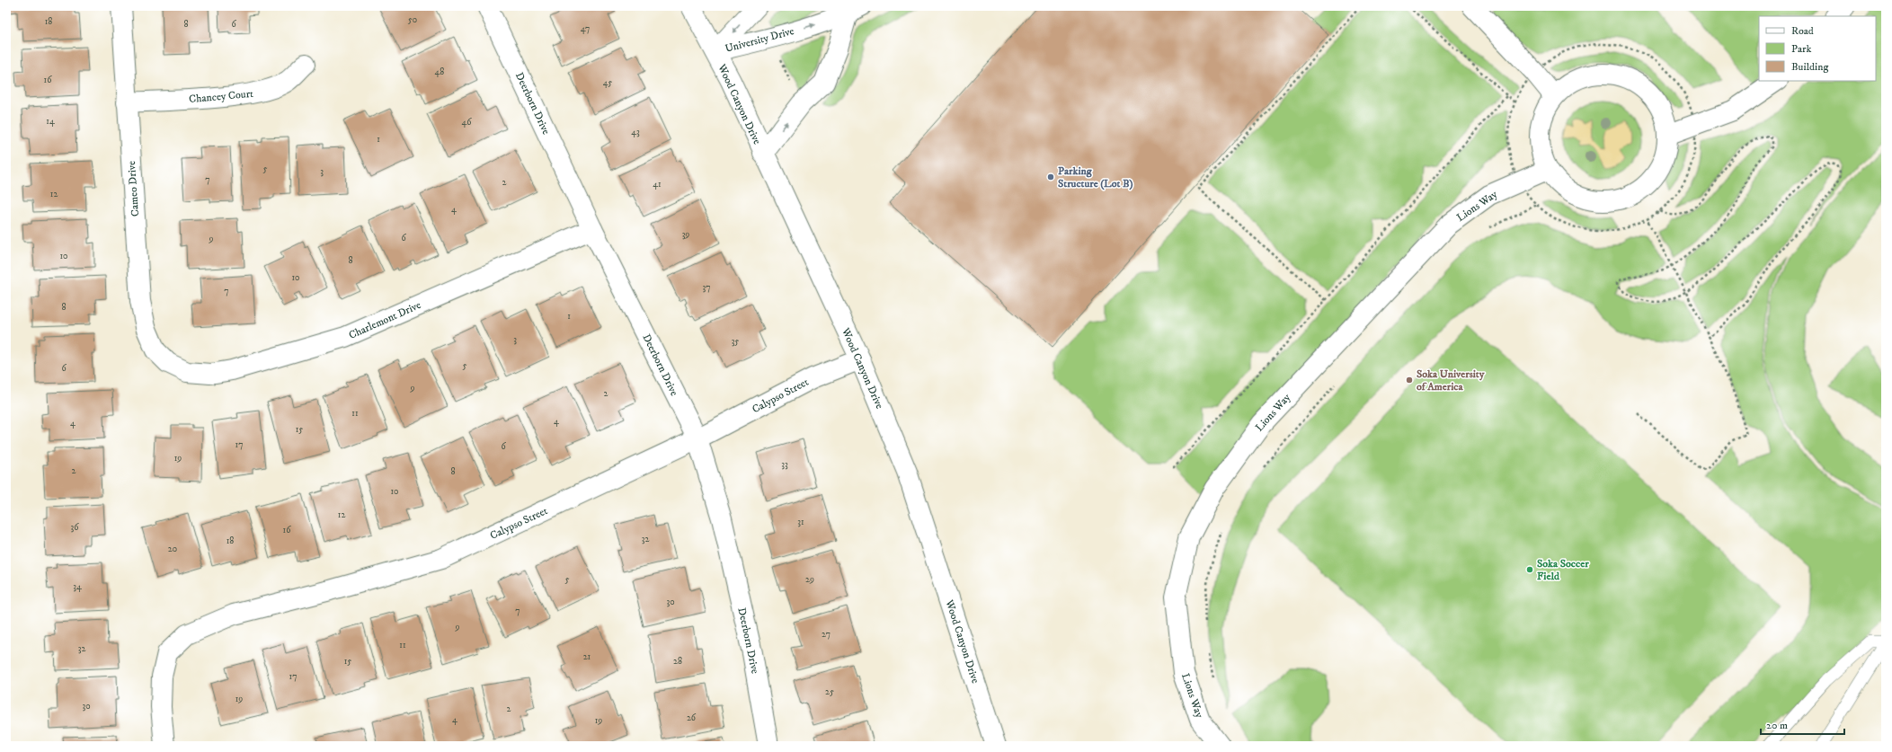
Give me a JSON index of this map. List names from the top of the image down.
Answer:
{
  "streets": {
    "street": [
      "University Drive",
      "Chancey Court",
      "Deerborn Drive",
      "Wood Canyon Drive",
      "Cameo Drive",
      "Lions Way",
      "Charlemont Drive",
      "Calypso Street"
    ]
  },
  "crossings": [
    ["University Drive", "Wood Canyon Drive"],
    ["Chancey Court", "Cameo Drive"],
    ["Deerborn Drive", "Charlemont Drive"],
    ["Deerborn Drive", "Calypso Street"],
    ["Wood Canyon Drive", "Calypso Street"],
    ["Cameo Drive", "Charlemont Drive"]
  ],
  "places": ["Parking Structure (Lot B)", "Soka University of America", "Soka Soccer Field"],
  "house_numbers": [
    "50",
    "18",
    "8",
    "6",
    "47",
    "48",
    "16",
    "45",
    "14",
    "46",
    "43",
    "1",
    "5",
    "3",
    "7",
    "2",
    "41",
    "12",
    "4",
    "39",
    "6",
    "9",
    "10",
    "8",
    "10",
    "37",
    "7",
    "8",
    "1",
    "3",
    "35",
    "5",
    "6",
    "9",
    "2",
    "11",
    "4",
    "4",
    "15",
    "17",
    "6",
    "19",
    "33",
    "2",
    "8",
    "10",
    "12",
    "31",
    "36",
    "16",
    "32",
    "18",
    "20",
    "5",
    "29",
    "34",
    "30",
    "7",
    "9",
    "27",
    "11",
    "32",
    "21",
    "15",
    "28",
    "17",
    "25",
    "19",
    "30",
    "2",
    "26",
    "4",
    "19"
  ],
  "legend": ["Road", "Park", "Building"],
  "scale_bar": "20 m"
}
